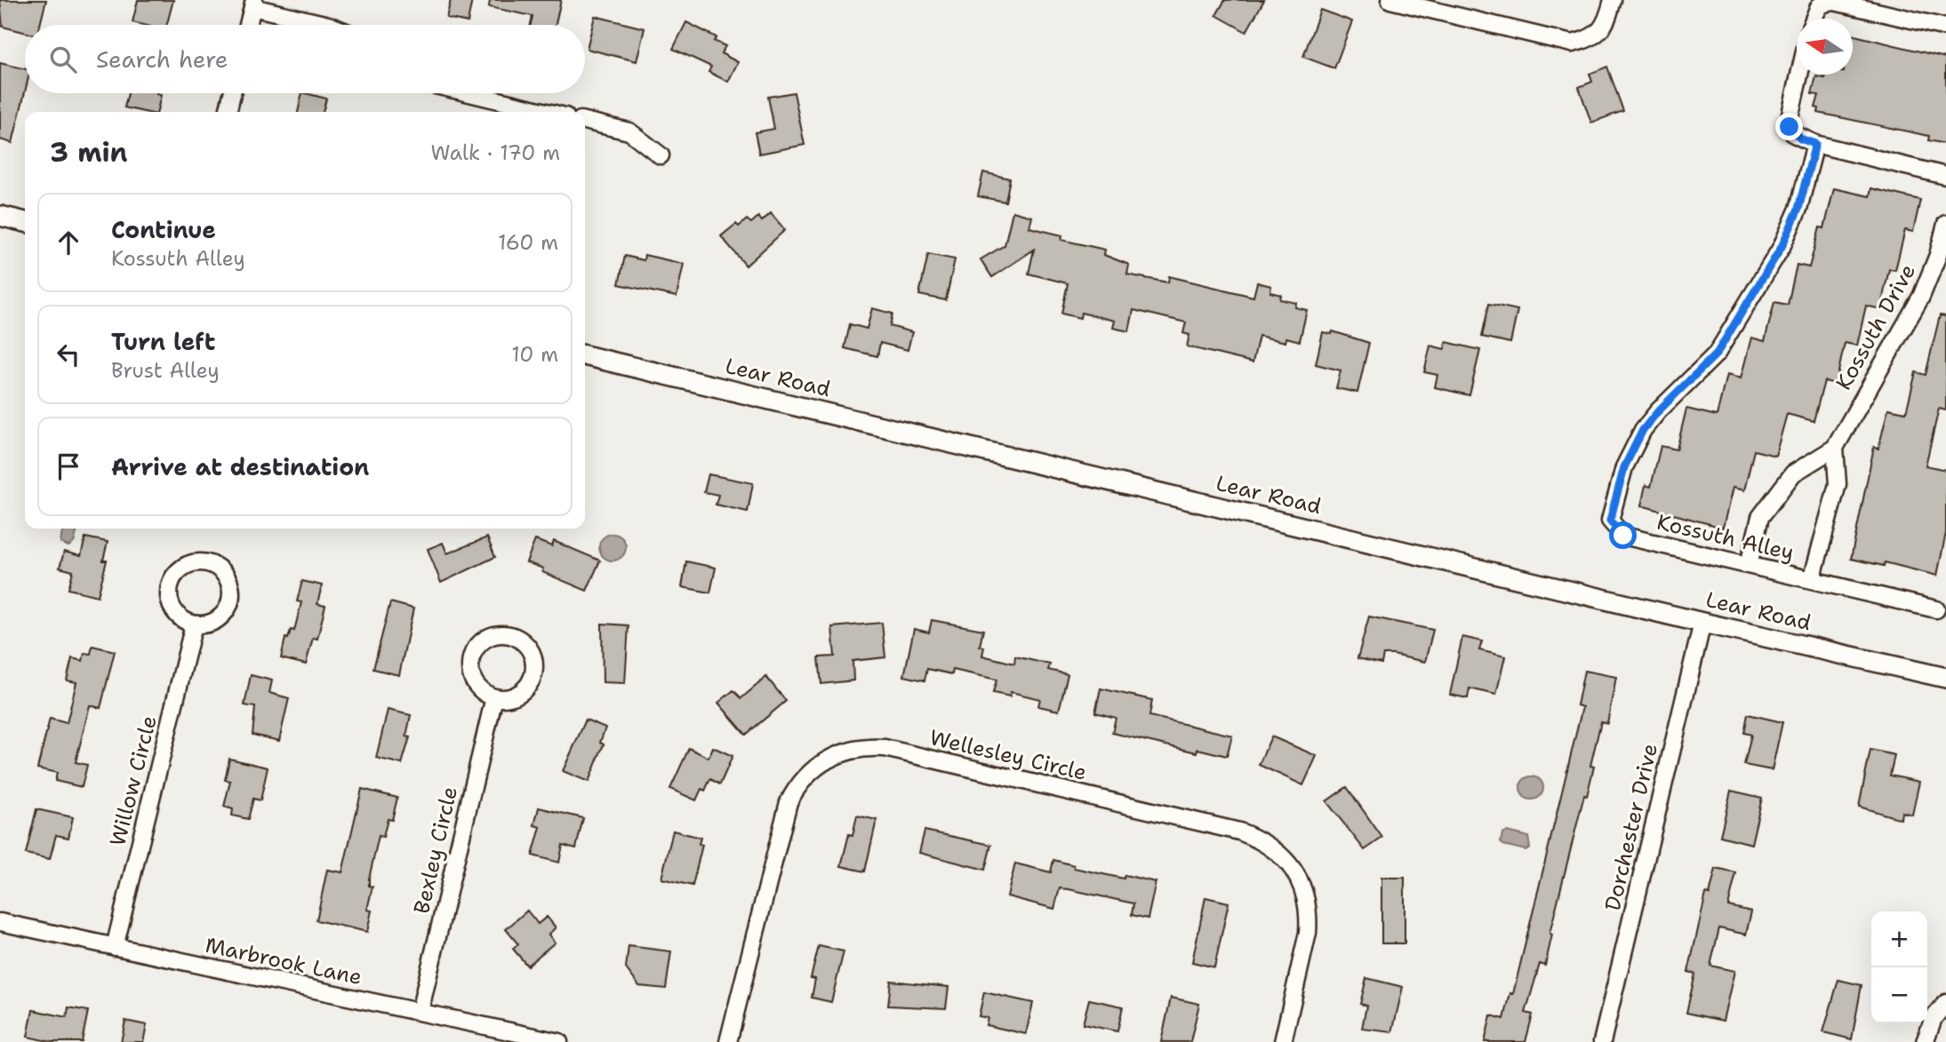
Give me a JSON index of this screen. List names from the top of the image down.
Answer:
{
  "streets": {
    "street": [
      "Kossuth Drive",
      "Lear Road",
      "Kossuth Alley",
      "Wellesley Circle",
      "Willow Circle",
      "Dorchester Drive",
      "Bexley Circle",
      "Marbrook Lane"
    ]
  },
  "crossings": [
    ["Kossuth Drive", "Kossuth Alley"],
    ["Lear Road", "Dorchester Drive"],
    ["Willow Circle", "Marbrook Lane"],
    ["Bexley Circle", "Marbrook Lane"]
  ],
  "north": "left",
  "page": {
    "search": "Search here",
    "heading": ["3 min", "Walk · 170 m"],
    "list": [
      ["Continue", "Kossuth Alley", "160 m"],
      ["Turn left", "Brust Alley", "10 m"],
      "Arrive at destination"
    ],
    "map_buttons": ["+", "−"]
  }
}
